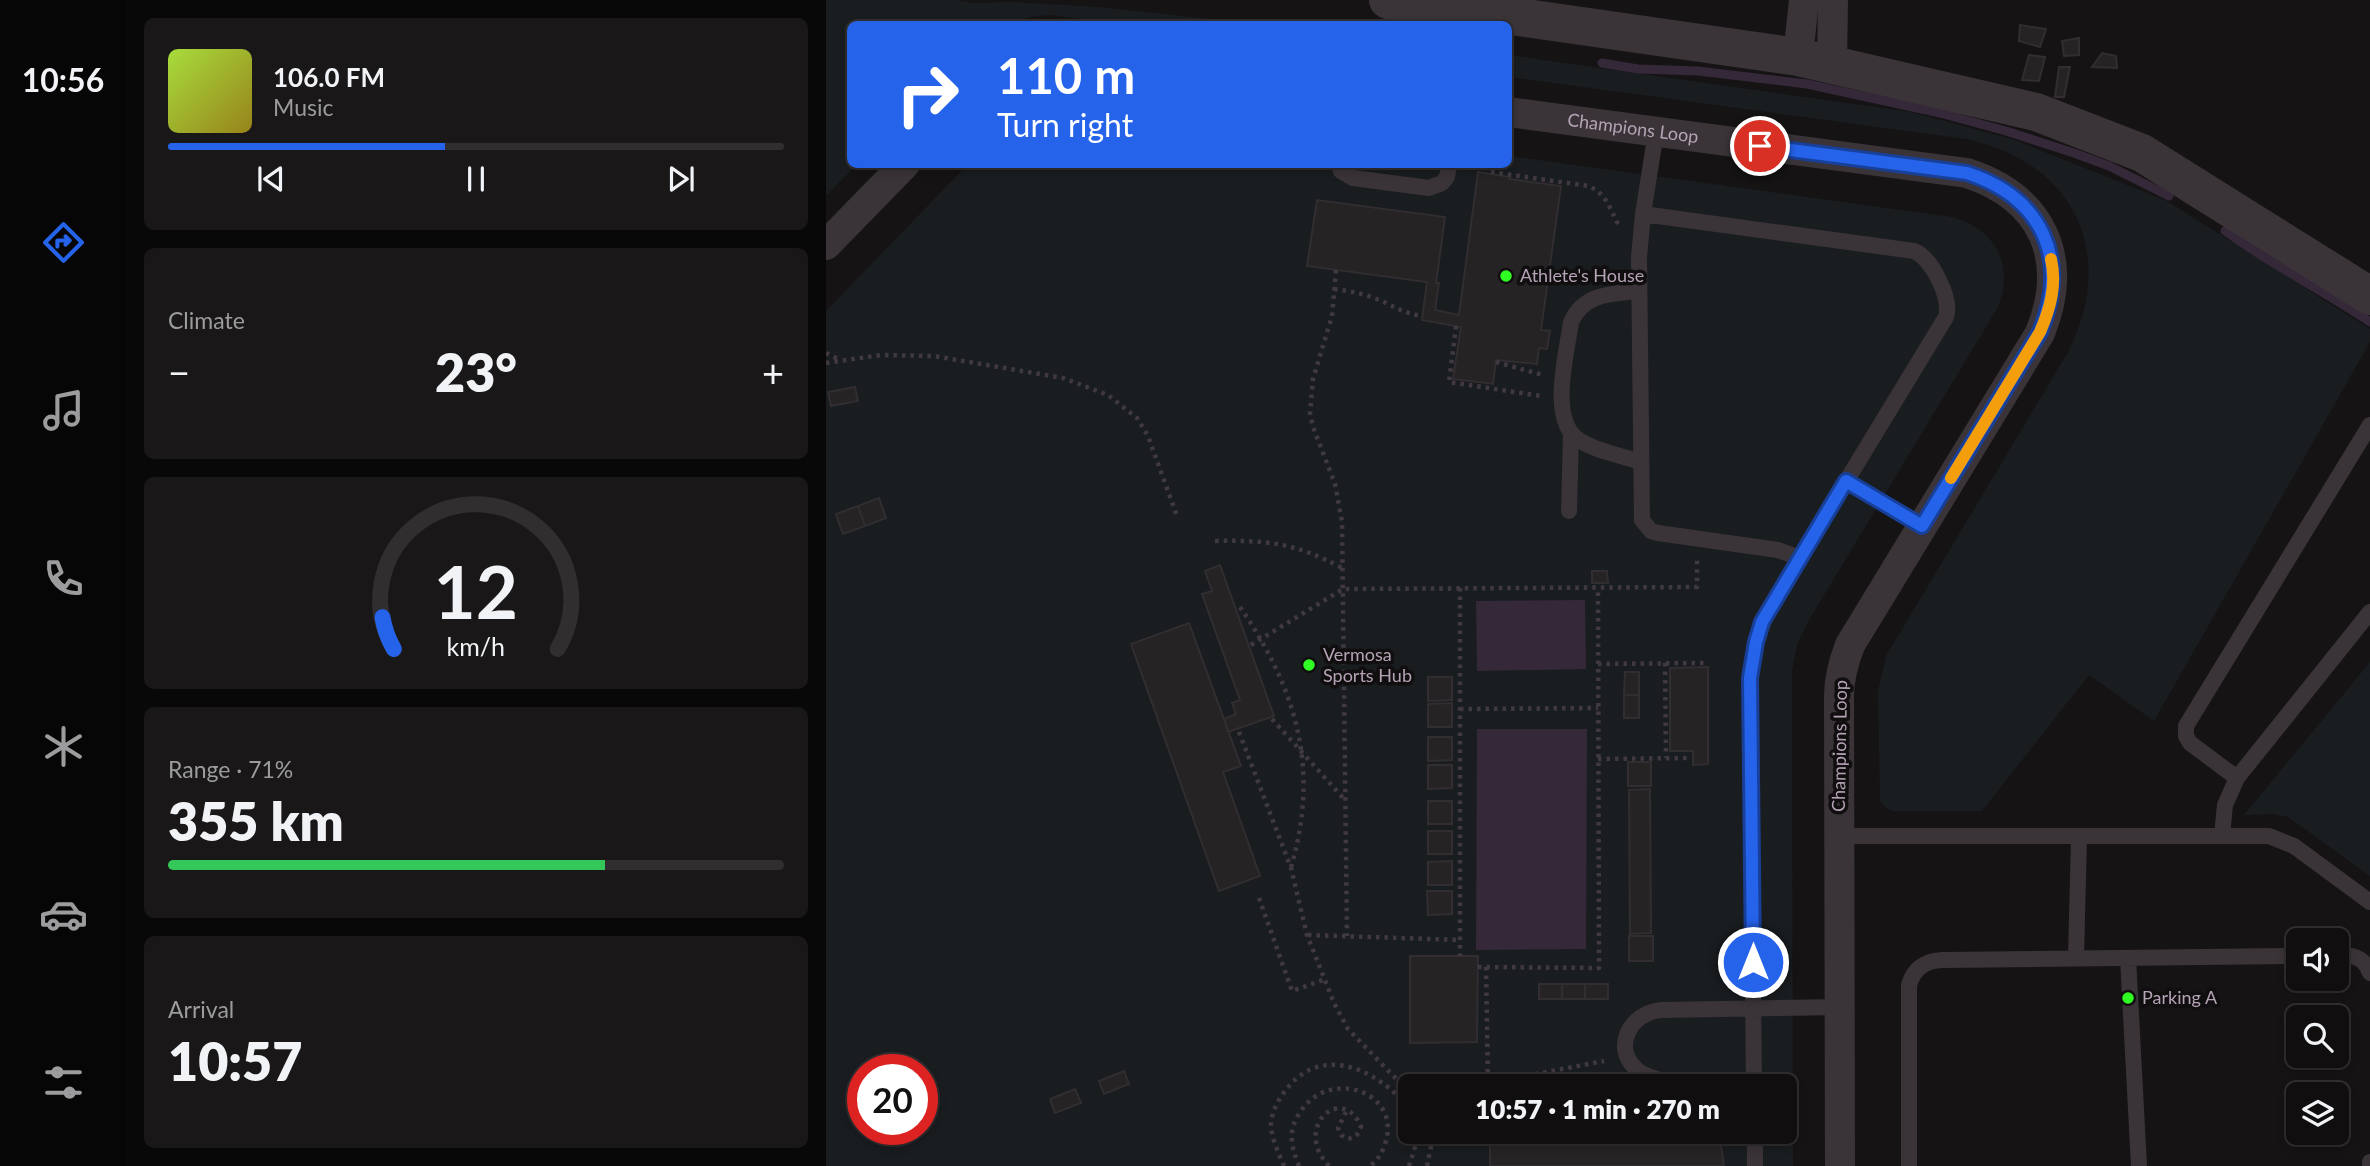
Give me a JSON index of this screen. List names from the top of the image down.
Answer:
{
  "streets": {
    "street": ["Champions Loop"]
  },
  "places": ["Athlete's House", "Vermosa Sports Hub", "Parking A"],
  "page": {
    "tabs": "10:56",
    "turn": ["110 m", "Turn right"],
    "song": ["106.0 FM", "Music"],
    "tile": [
      "Climate",
      ["Range · 71%", "355 km"],
      ["Arrival", "10:57"]
    ],
    "heat": ["−", "23°", "+"],
    "limit": "20",
    "trip": "10:57 · 1 min · 270 m",
    "gauge": ["12", "km/h"]
  }
}
